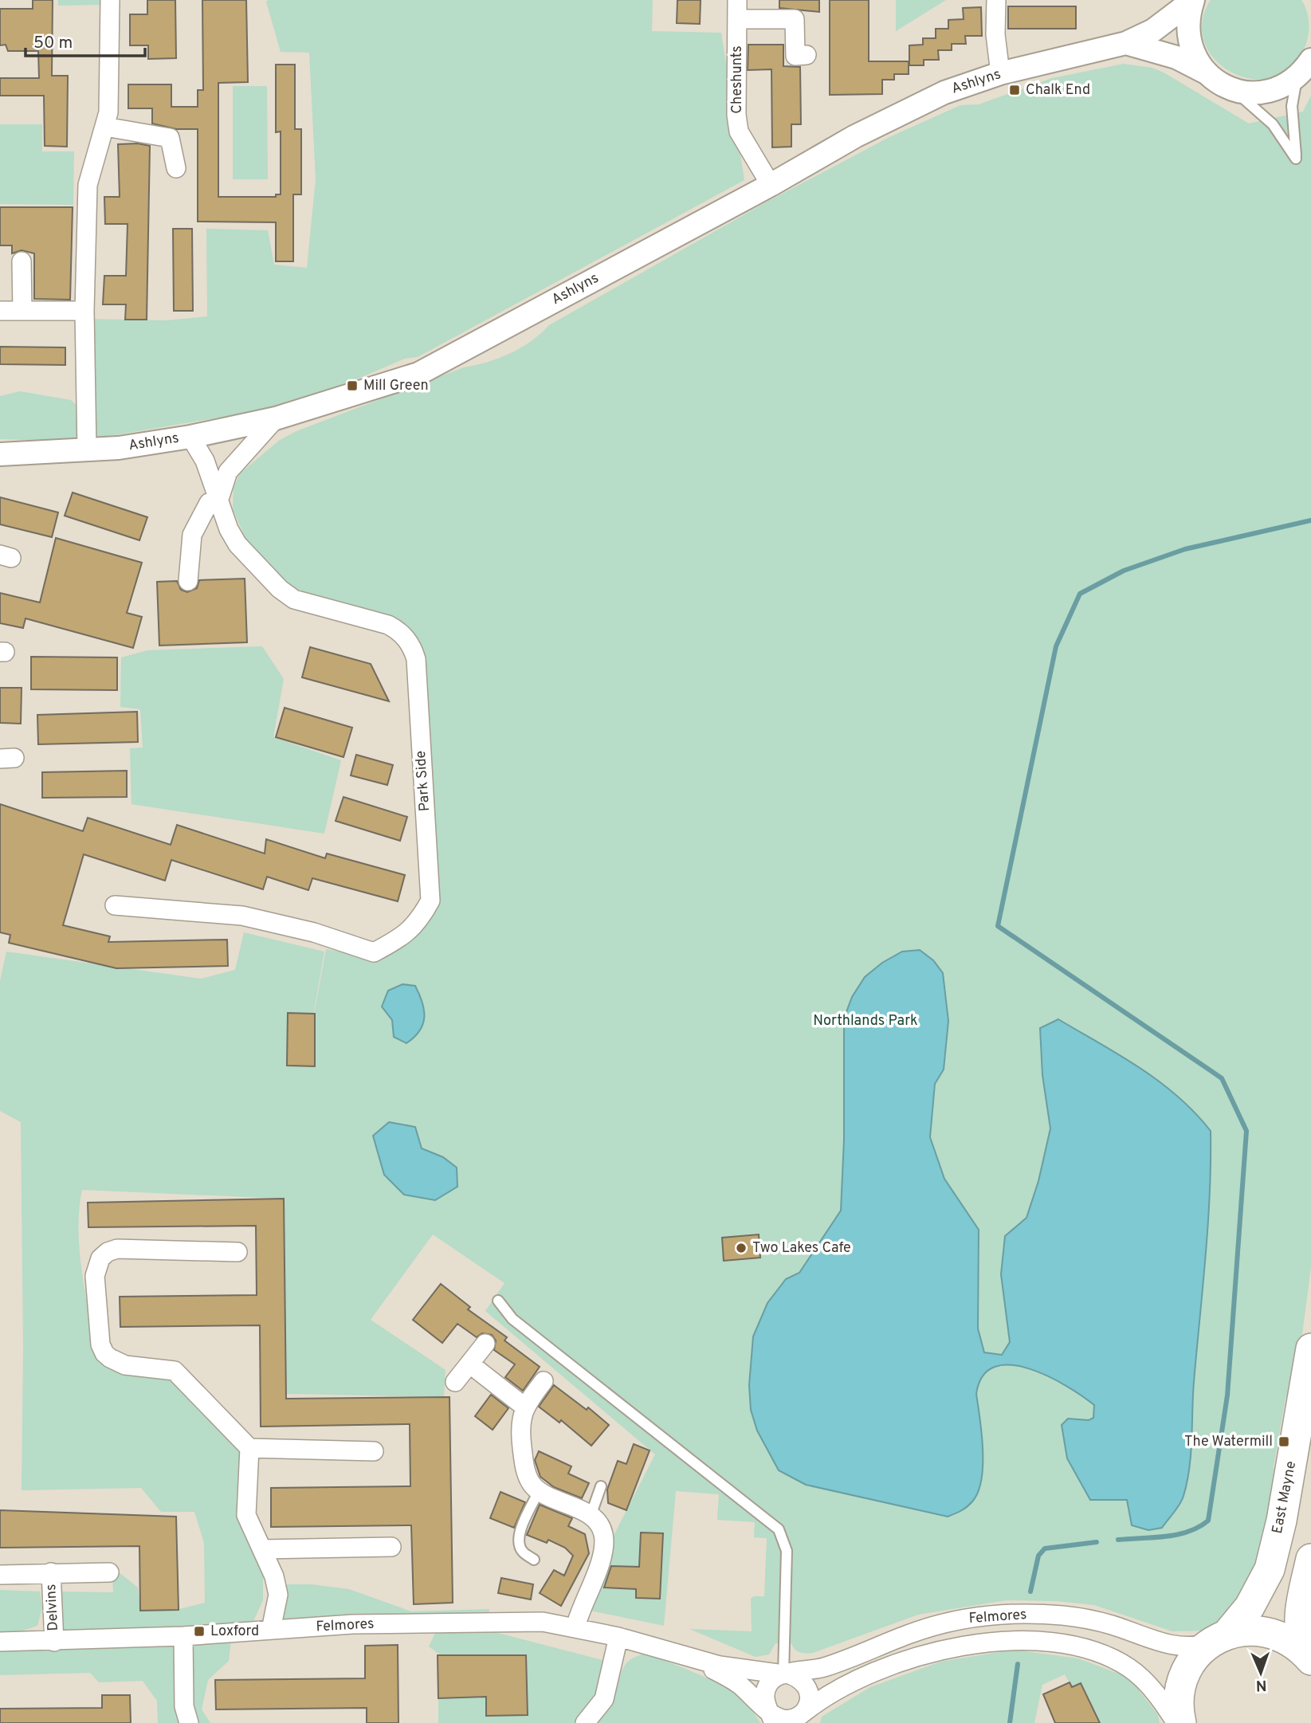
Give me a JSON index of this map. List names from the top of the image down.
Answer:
{
  "streets": {
    "main road": ["East Mayne"],
    "street": [
      "Cheshunts",
      "Ashlyns",
      "Park Side",
      "Delvins",
      "Felmores"
    ]
  },
  "crossings": [
    ["Cheshunts", "Ashlyns"],
    ["Ashlyns", "Park Side"],
    ["East Mayne", "Felmores"],
    ["Delvins", "Felmores"]
  ],
  "parks": ["Northlands Park"],
  "places": {
    "transit": [
      "Chalk End",
      "Mill Green",
      "The Watermill",
      "Loxford"
    ],
    "other": ["Two Lakes Cafe"]
  },
  "scale_bar": "50 m",
  "north": "bottom"
}
